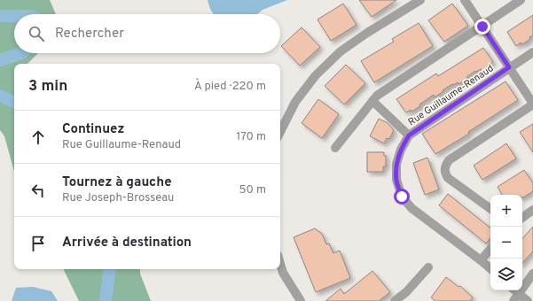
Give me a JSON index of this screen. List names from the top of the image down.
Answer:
{
  "streets": {
    "street": ["Rue Guillaume-Renaud"]
  },
  "page": {
    "search": "Rechercher",
    "heading": ["3 min", "À pied · 220 m"],
    "list": [
      ["Continuez", "Rue Guillaume-Renaud", "170 m"],
      ["Tournez à gauche", "Rue Joseph-Brosseau", "50 m"],
      "Arrivée à destination"
    ],
    "map_buttons": ["+", "−"]
  }
}
